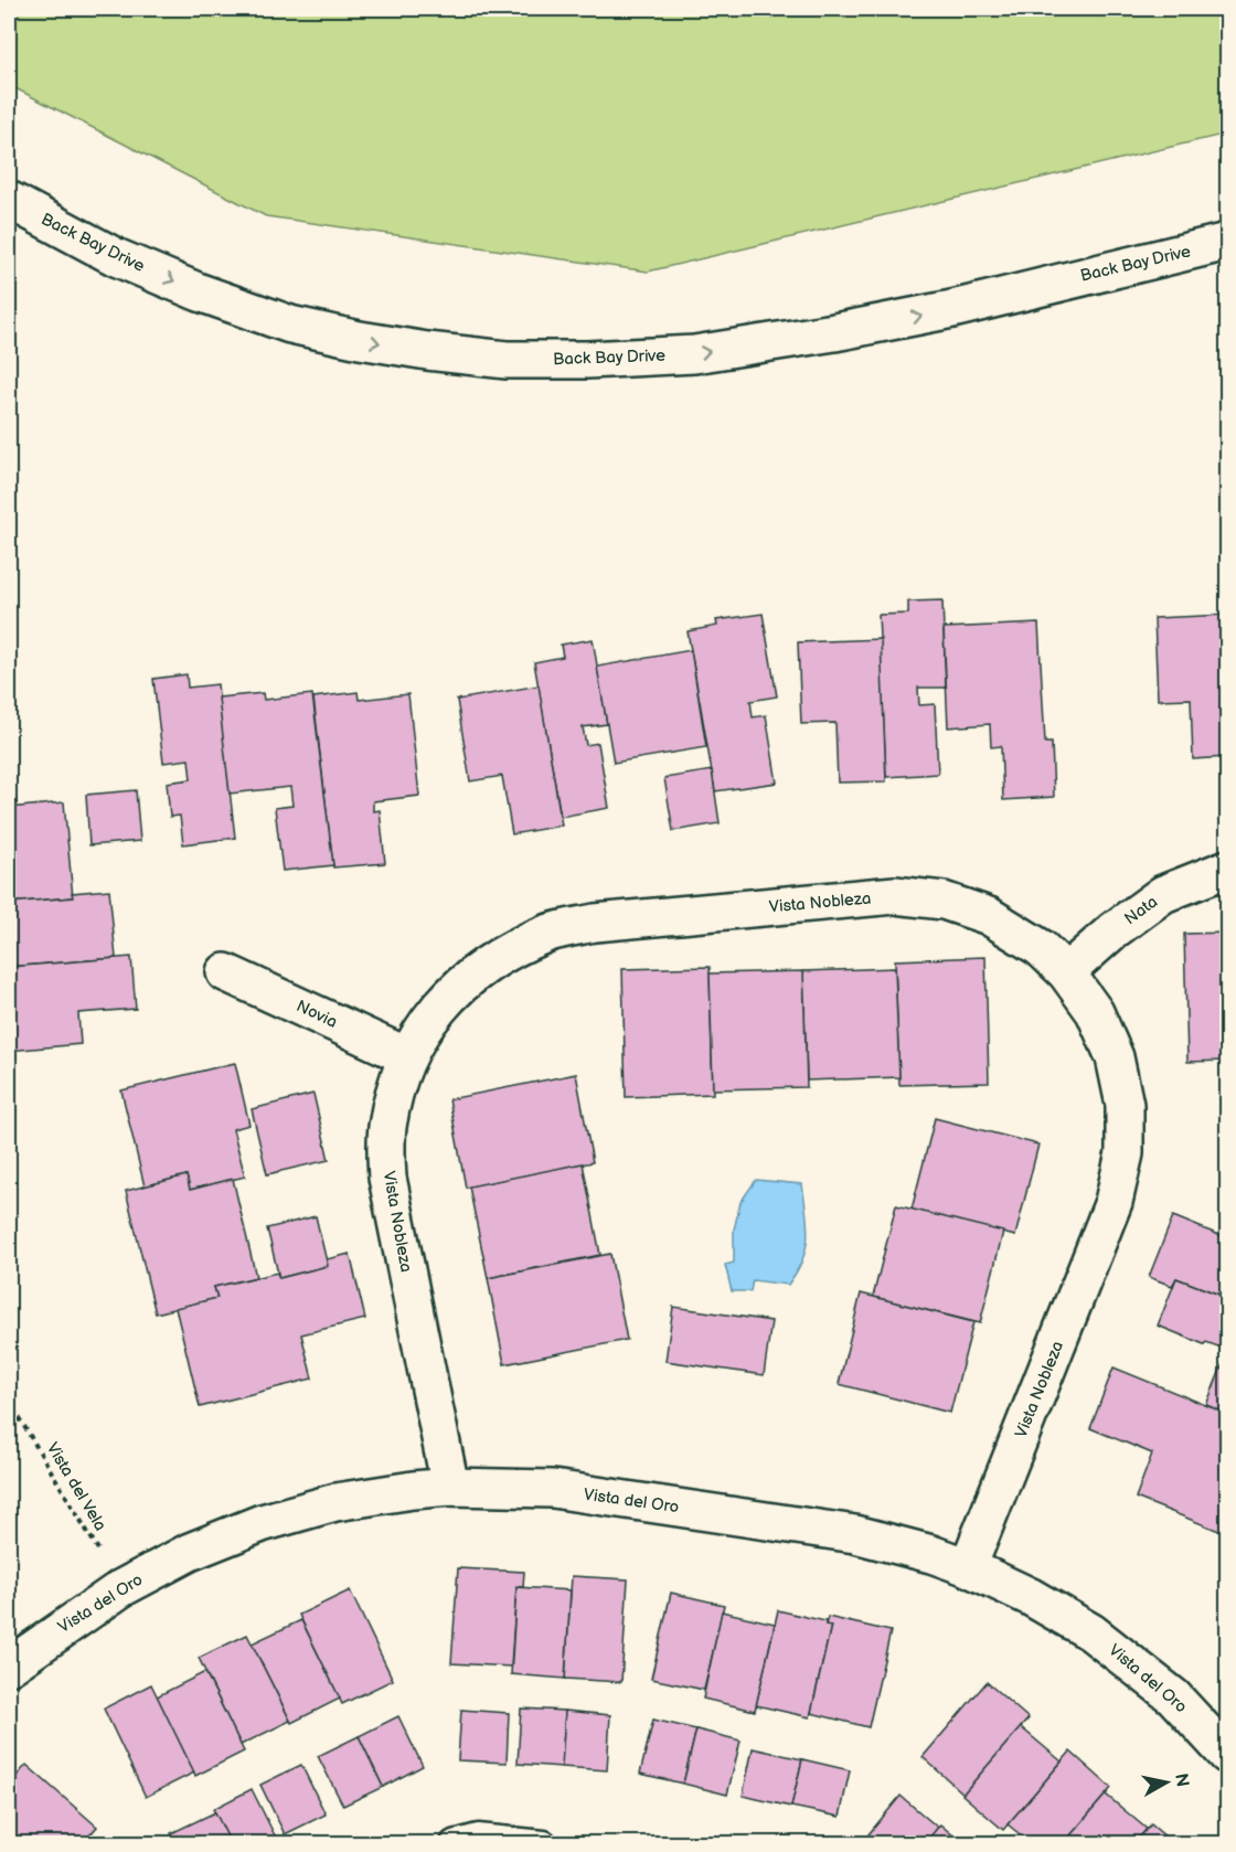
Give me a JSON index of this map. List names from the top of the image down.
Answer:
{
  "streets": {
    "street": [
      "Back Bay Drive",
      "Vista Nobleza",
      "Nata",
      "Novia",
      "Vista del Oro"
    ],
    "path": ["Vista del Vela"]
  },
  "crossings": [
    ["Vista Nobleza", "Nata"],
    ["Vista Nobleza", "Novia"],
    ["Vista Nobleza", "Vista del Oro"],
    ["Vista del Vela", "Vista del Oro"]
  ],
  "one_way": ["Back Bay Drive"],
  "north": "right"
}
